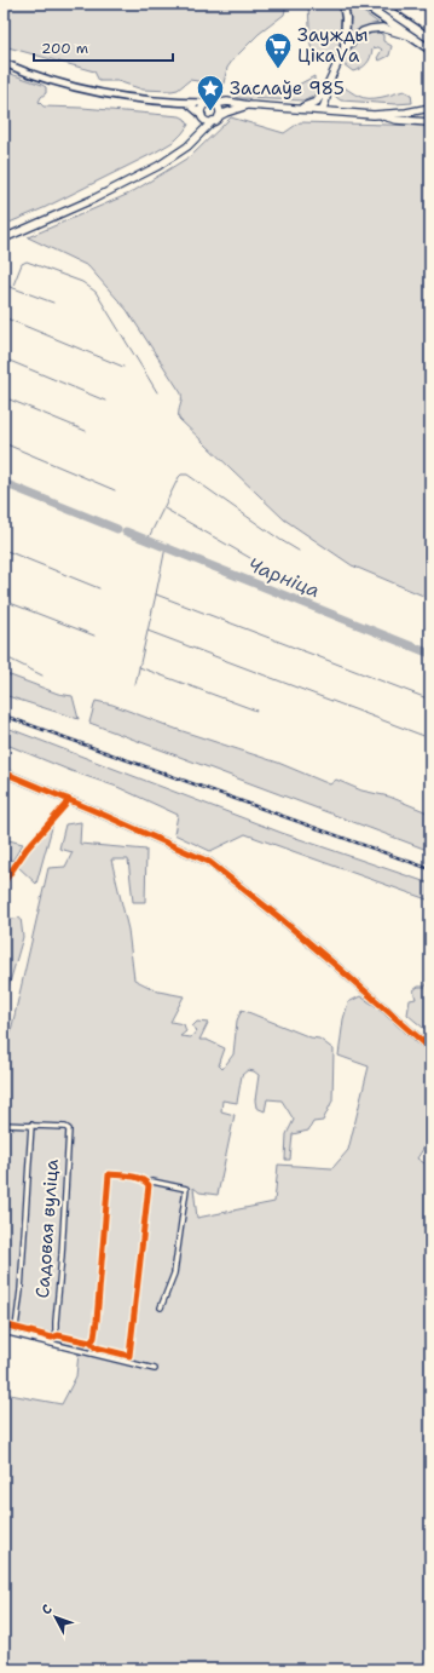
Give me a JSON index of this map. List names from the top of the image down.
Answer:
{
  "streets": {
    "street": ["Садовая вуліца"]
  },
  "water": ["Чарніца"],
  "places": {
    "supermarket": ["Заужды ЦікаVа"],
    "place": ["Заслаўе 985"]
  },
  "scale_bar": "200 m",
  "north": "top left"
}
